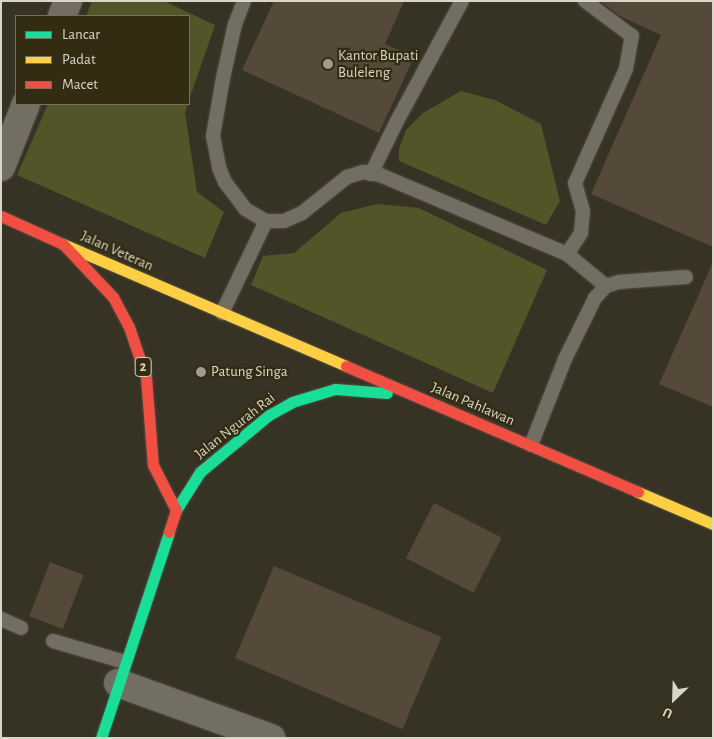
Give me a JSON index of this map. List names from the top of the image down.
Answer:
{
  "streets": {
    "main road": [
      "Jalan Veteran",
      "2",
      "Jalan Pahlawan",
      "Jalan Ngurah Rai"
    ]
  },
  "crossings": [
    ["Jalan Veteran", "2"],
    ["Jalan Veteran", "Jalan Pahlawan"],
    ["2", "Jalan Ngurah Rai"],
    ["Jalan Pahlawan", "Jalan Ngurah Rai"]
  ],
  "places": ["Kantor Bupati Buleleng", "Patung Singa"],
  "legend": ["Lancar", "Padat", "Macet"],
  "north": "bottom left"
}
